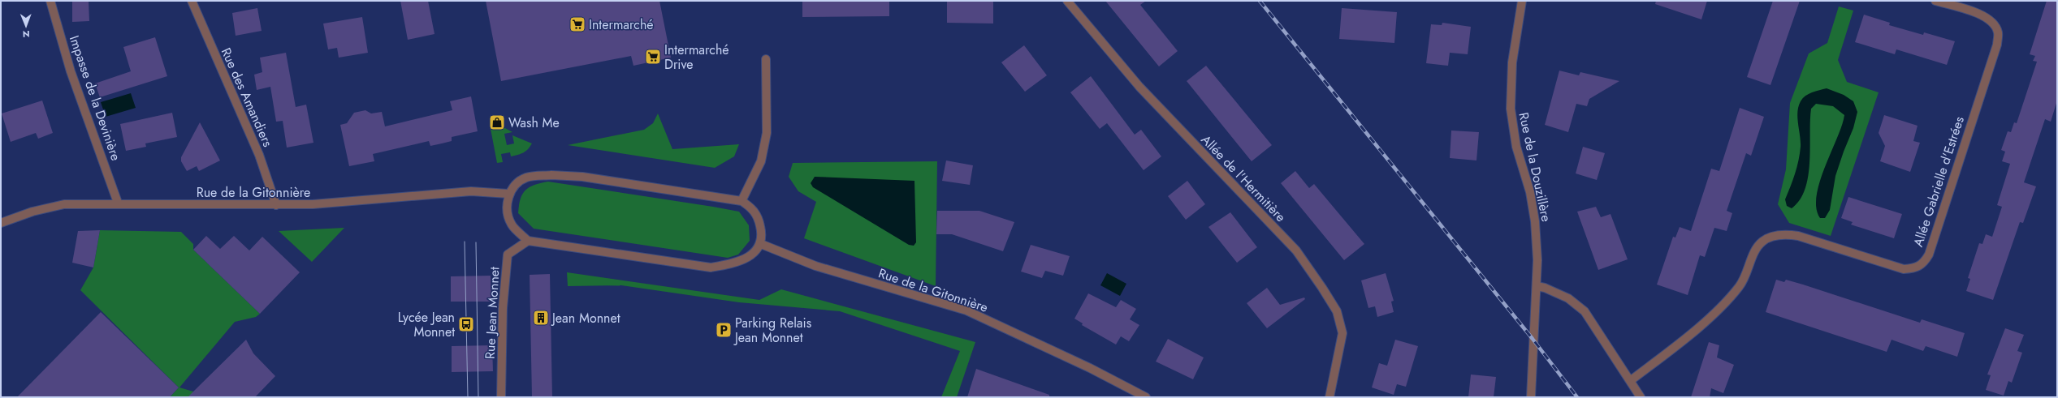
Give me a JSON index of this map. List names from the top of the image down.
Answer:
{
  "streets": {
    "street": [
      "Rue des Amandiers",
      "Impasse de la Devinière",
      "Rue de la Douzillère",
      "Allée de l'Hermitière",
      "Allée Gabrielle d'Estrées",
      "Rue de la Gitonnière",
      "Rue Jean Monnet"
    ]
  },
  "crossings": [
    ["Rue des Amandiers", "Rue de la Gitonnière"],
    ["Impasse de la Devinière", "Rue de la Gitonnière"]
  ],
  "places": {
    "supermarket": ["Intermarché", "Intermarché Drive"],
    "shop": ["Wash Me"],
    "building": ["Jean Monnet"],
    "bus stop": ["Lycée Jean Monnet"],
    "parking": ["Parking Relais Jean Monnet"]
  },
  "north": "bottom"
}
